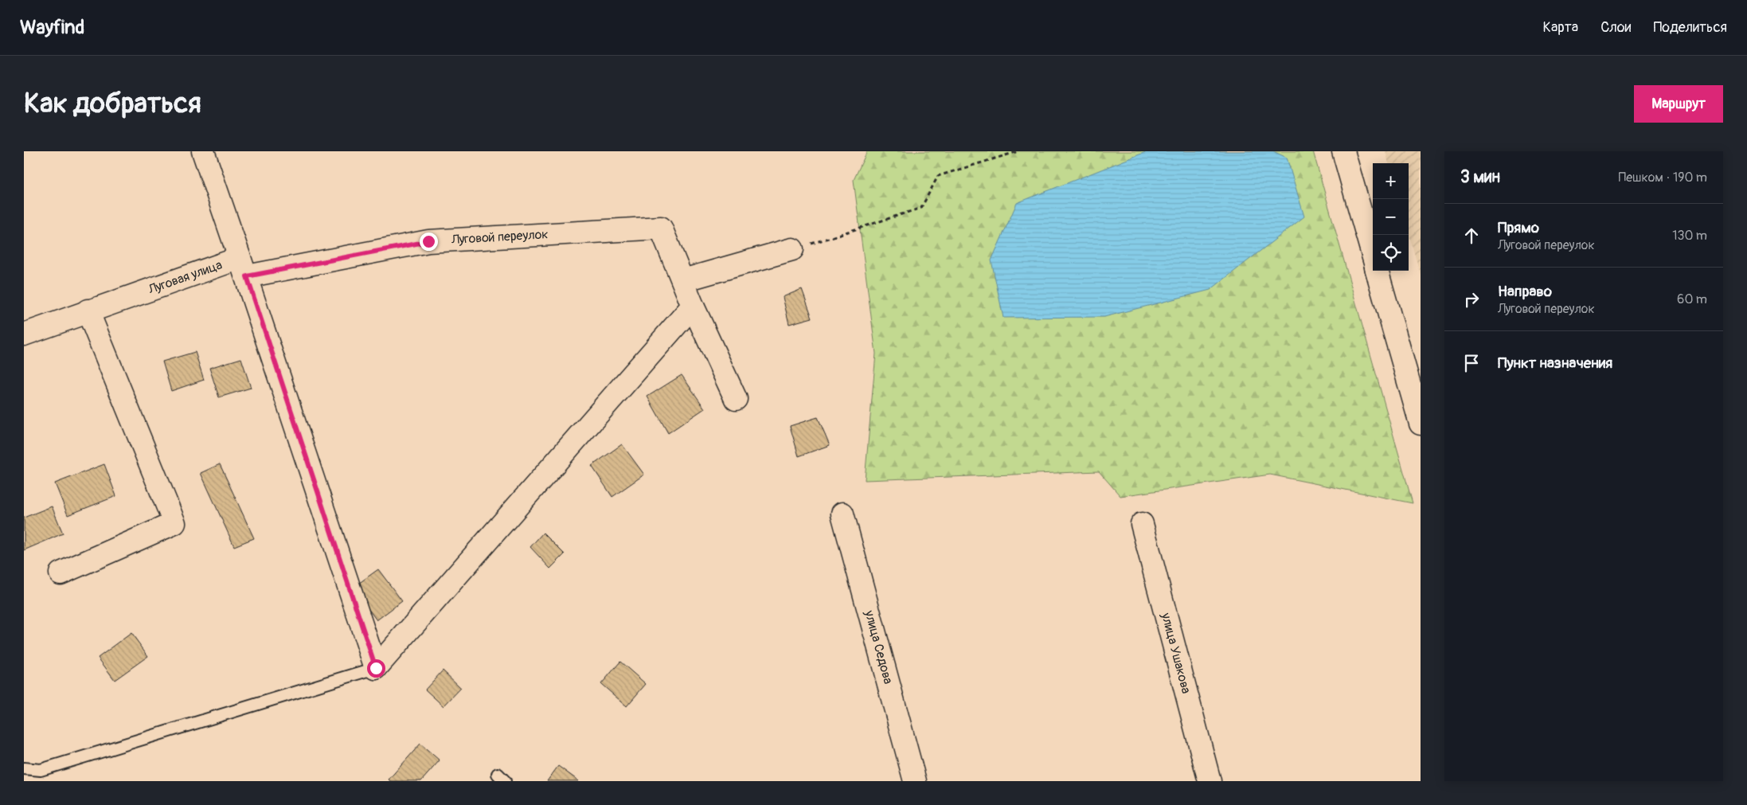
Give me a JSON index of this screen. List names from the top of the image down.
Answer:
{
  "streets": {
    "street": [
      "Луговой переулок",
      "Луговая улица",
      "улица Седова",
      "улица Ушакова"
    ]
  },
  "crossings": [
    ["Луговой переулок", "Луговая улица"]
  ],
  "page": {
    "header": "Wayfind",
    "nav": ["Карта", "Слои", "Поделиться"],
    "buttons": "Маршрут",
    "title": "Как добраться",
    "heading": ["3 мин", "Пешком · 190 m"],
    "map_buttons": ["+", "−"],
    "list": [
      ["Прямо", "Луговой переулок", "130 m"],
      ["Направо", "Луговой переулок", "60 m"],
      "Пункт назначения"
    ]
  }
}
